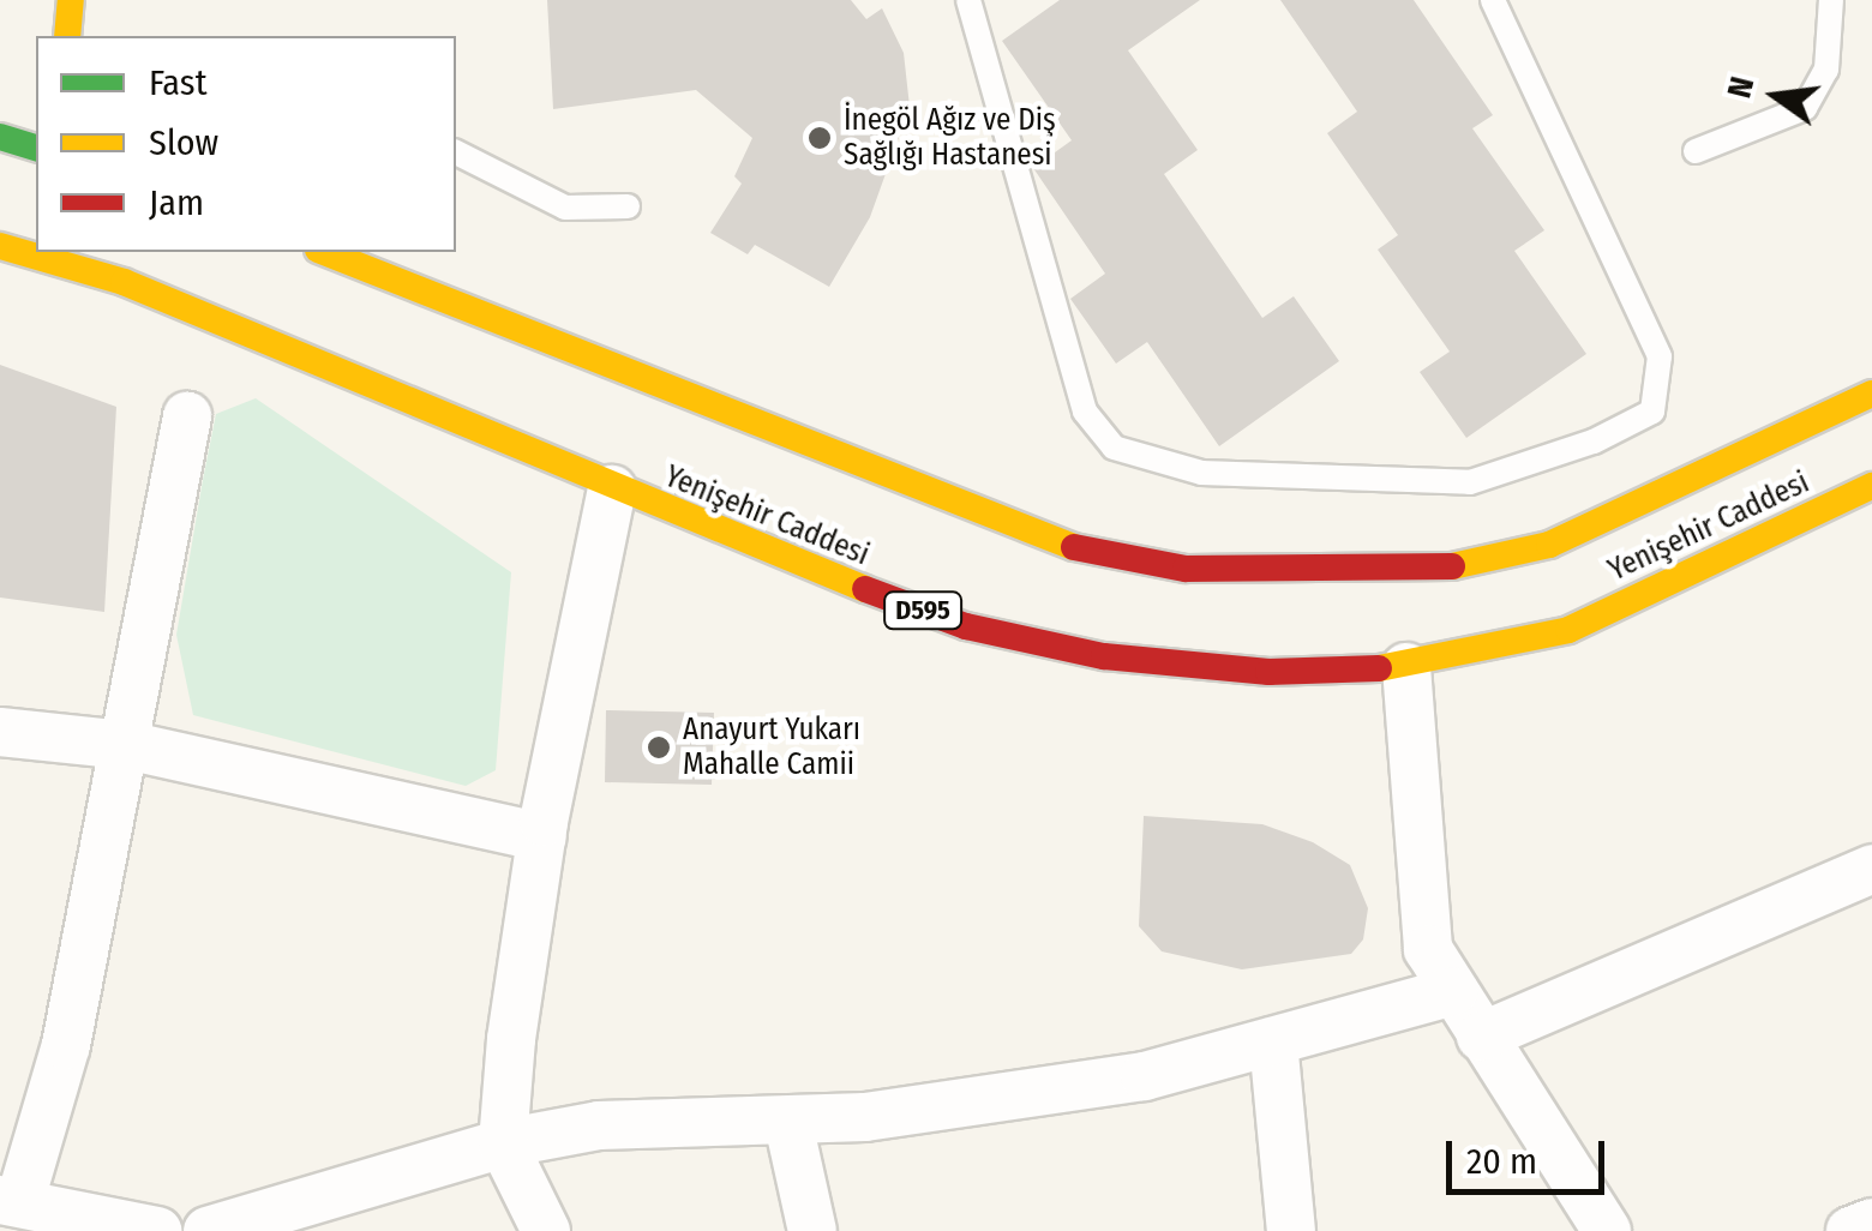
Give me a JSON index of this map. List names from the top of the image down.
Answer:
{
  "streets": {
    "highway": ["Yenişehir Caddesi", "D595"]
  },
  "places": ["İnegöl Ağız ve Diş Sağlığı Hastanesi", "Anayurt Yukarı Mahalle Camii"],
  "legend": ["Fast", "Slow", "Jam"],
  "scale_bar": "20 m",
  "north": "left"
}
